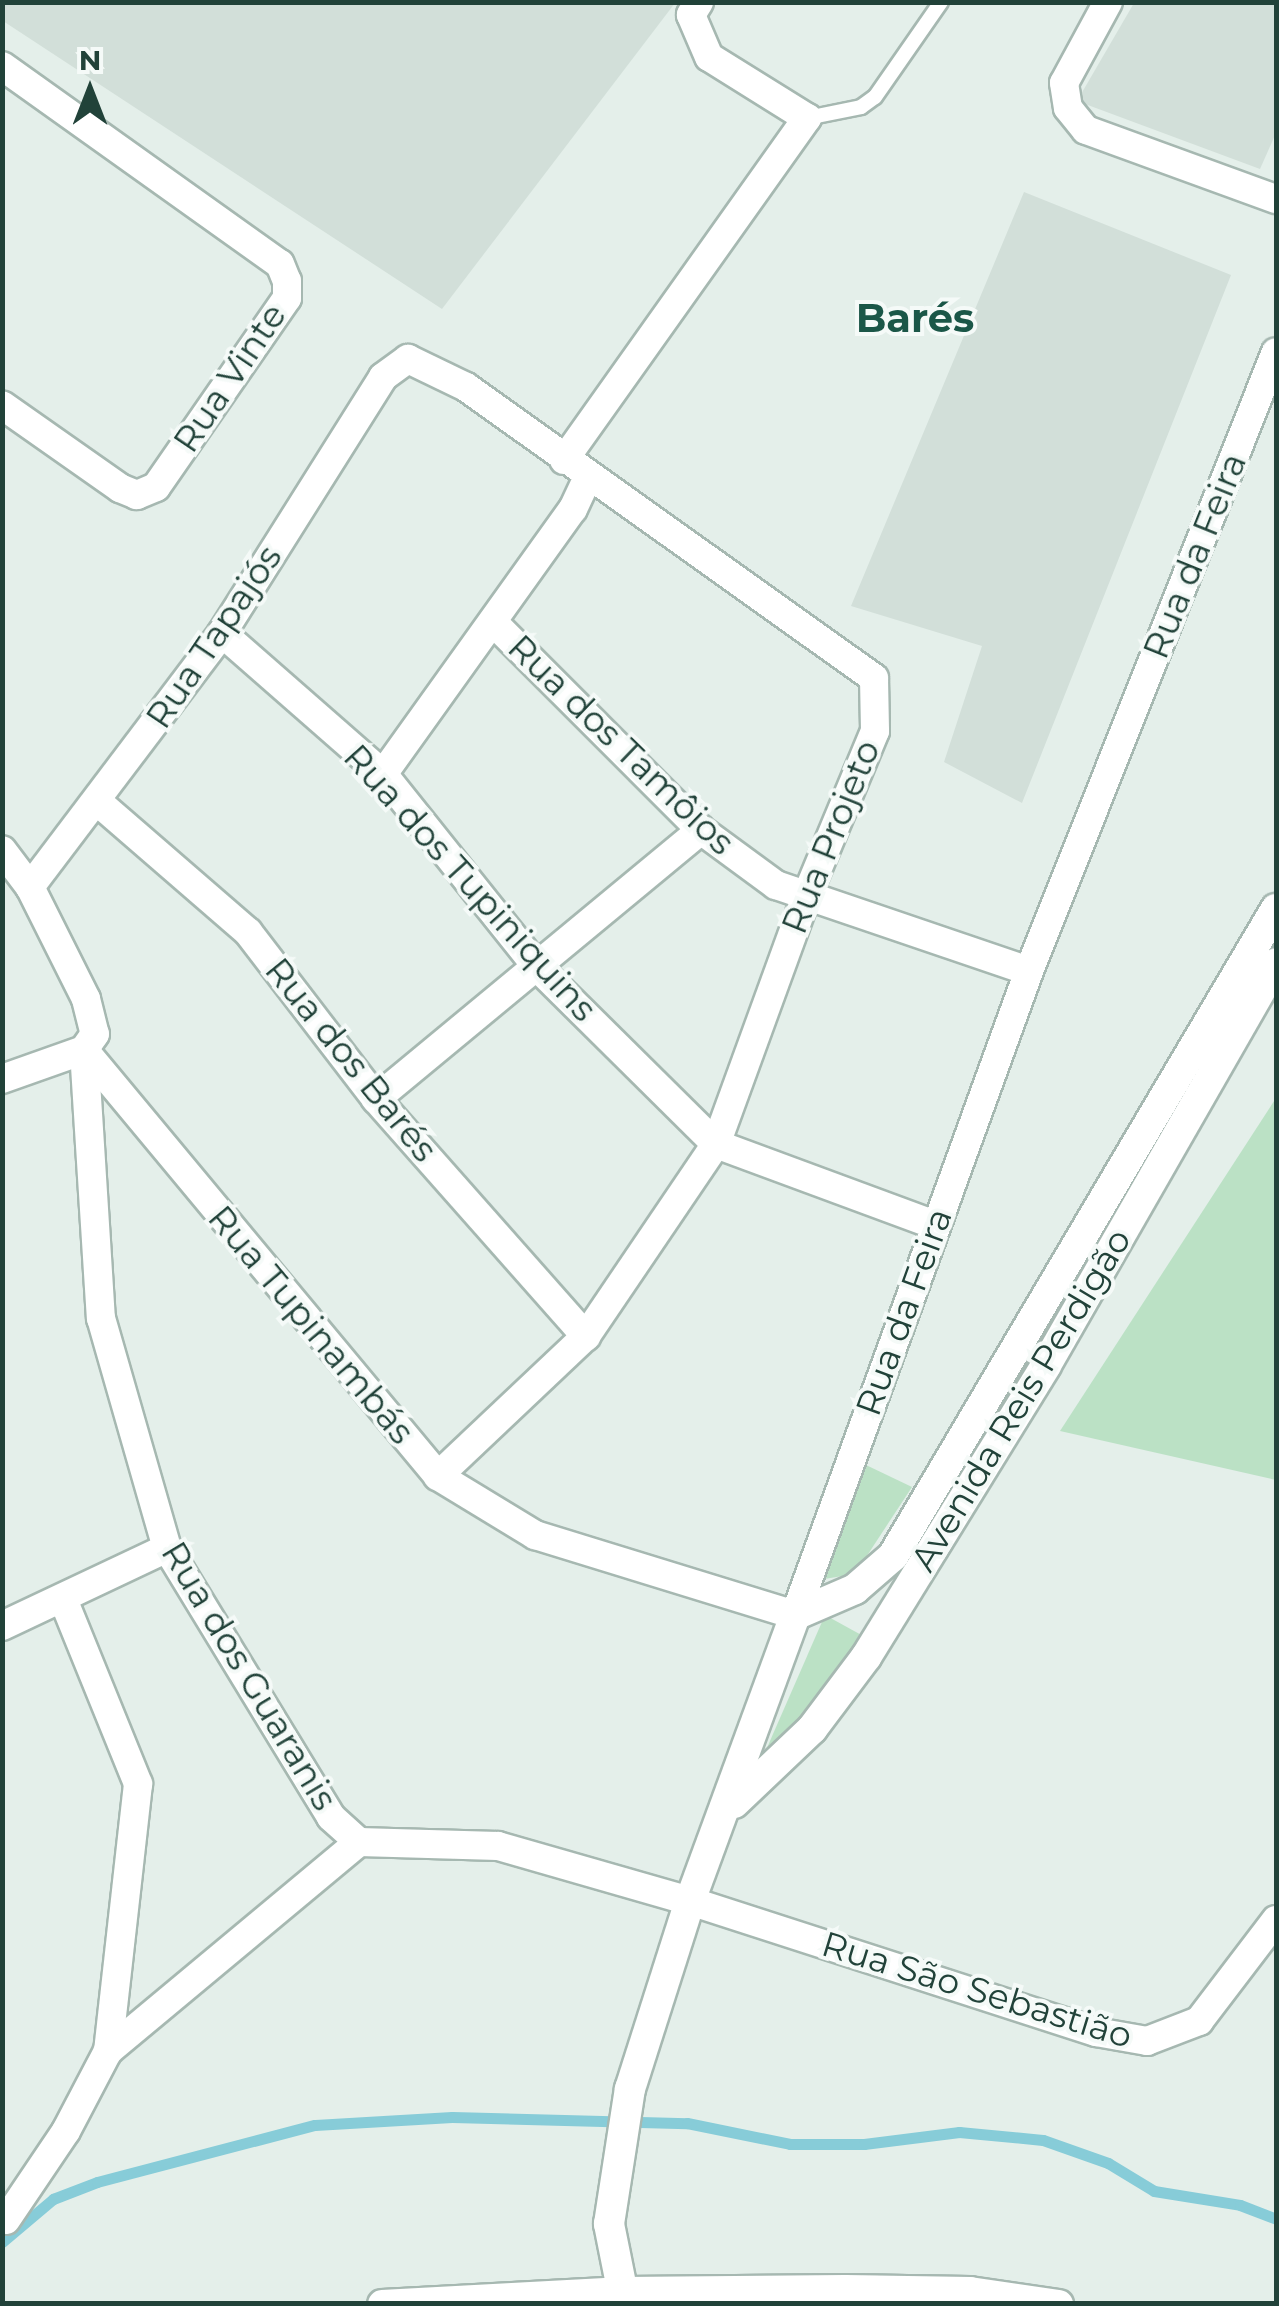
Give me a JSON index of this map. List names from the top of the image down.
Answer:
{
  "streets": {
    "street": [
      "Rua Vinte",
      "Rua da Feira",
      "Rua Tapajós",
      "Rua dos Tamôios",
      "Rua Projeto",
      "Rua dos Tupiniquins",
      "Rua dos Barés",
      "Rua Tupinambás",
      "Avenida Reis Perdigão",
      "Rua dos Guaranis",
      "Rua São Sebastião"
    ]
  },
  "crossings": [
    ["Rua da Feira", "Rua dos Tamôios"],
    ["Rua da Feira", "Rua dos Tupiniquins"],
    ["Rua da Feira", "Rua Tupinambás"],
    ["Rua da Feira", "Avenida Reis Perdigão"],
    ["Rua da Feira", "Rua dos Guaranis"],
    ["Rua da Feira", "Rua São Sebastião"],
    ["Rua Tapajós", "Rua Projeto"],
    ["Rua Tapajós", "Rua dos Tupiniquins"],
    ["Rua Tapajós", "Rua dos Barés"],
    ["Rua dos Tamôios", "Rua Projeto"],
    ["Rua Projeto", "Rua dos Tupiniquins"],
    ["Rua Projeto", "Rua dos Barés"],
    ["Rua Projeto", "Rua Tupinambás"],
    ["Rua Tupinambás", "Avenida Reis Perdigão"],
    ["Rua Tupinambás", "Rua dos Guaranis"],
    ["Rua dos Guaranis", "Rua São Sebastião"]
  ],
  "districts": ["Barés"],
  "north": "top"
}
